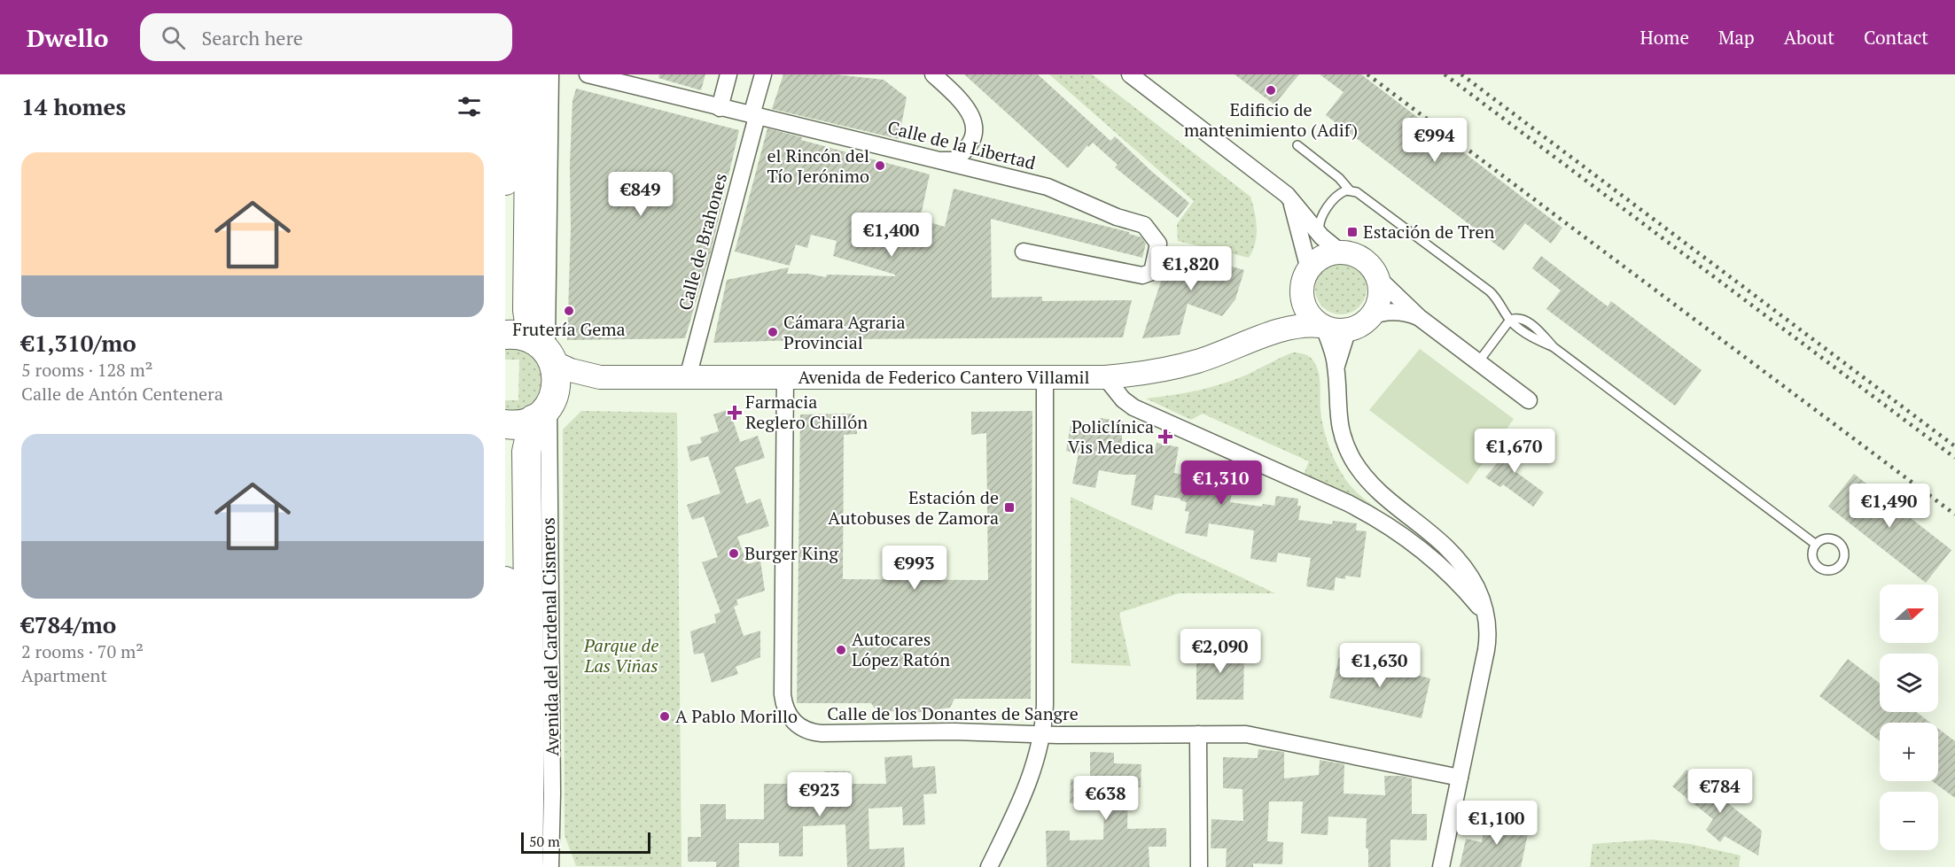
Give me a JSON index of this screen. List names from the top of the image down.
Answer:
{
  "streets": {
    "highway": ["Avenida del Cardenal Cisneros"],
    "street": [
      "Calle de la Libertad",
      "Calle de Brahones",
      "Avenida de Federico Cantero Villamil",
      "Calle de los Donantes de Sangre"
    ]
  },
  "crossings": [
    ["Calle de la Libertad", "Calle de Brahones"],
    ["Calle de Brahones", "Avenida de Federico Cantero Villamil"],
    ["Avenida de Federico Cantero Villamil", "Avenida del Cardenal Cisneros"],
    ["Avenida de Federico Cantero Villamil", "Calle de los Donantes de Sangre"]
  ],
  "parks": ["Parque de Las Viñas"],
  "places": {
    "other": [
      "Edificio de mantenimiento (Adif)",
      "el Rincón del Tío Jerónimo",
      "Frutería Gema",
      "Cámara Agraria Provincial",
      "Burger King",
      "Autocares López Ratón",
      "A Pablo Morillo"
    ],
    "transit": ["Estación de Tren", "Estación de Autobuses de Zamora"],
    "health": ["Farmacia Reglero Chillón", "Policlínica Vis Medica"]
  },
  "scale_bar": "50 m",
  "north": "right",
  "page": {
    "header": "Dwello",
    "search": "Search here",
    "nav": [
      "Home",
      "Map",
      "About",
      "Contact"
    ],
    "heading": "14 homes",
    "price": [
      "€994",
      "€849",
      "€1,400",
      "€1,820",
      "€1,670",
      "€1,310",
      "€1,490",
      "€993",
      "€2,090",
      "€1,630",
      "€784",
      "€923",
      "€638",
      "€1,100"
    ],
    "list": [
      {
        "name": "€1,310/mo",
        "note": "5 rooms · 128 m² · Calle de Antón Centenera"
      },
      {
        "name": "€784/mo",
        "note": "2 rooms · 70 m² · Apartment"
      }
    ],
    "map_buttons": ["+", "−"],
    "scale": "50 m"
  }
}
